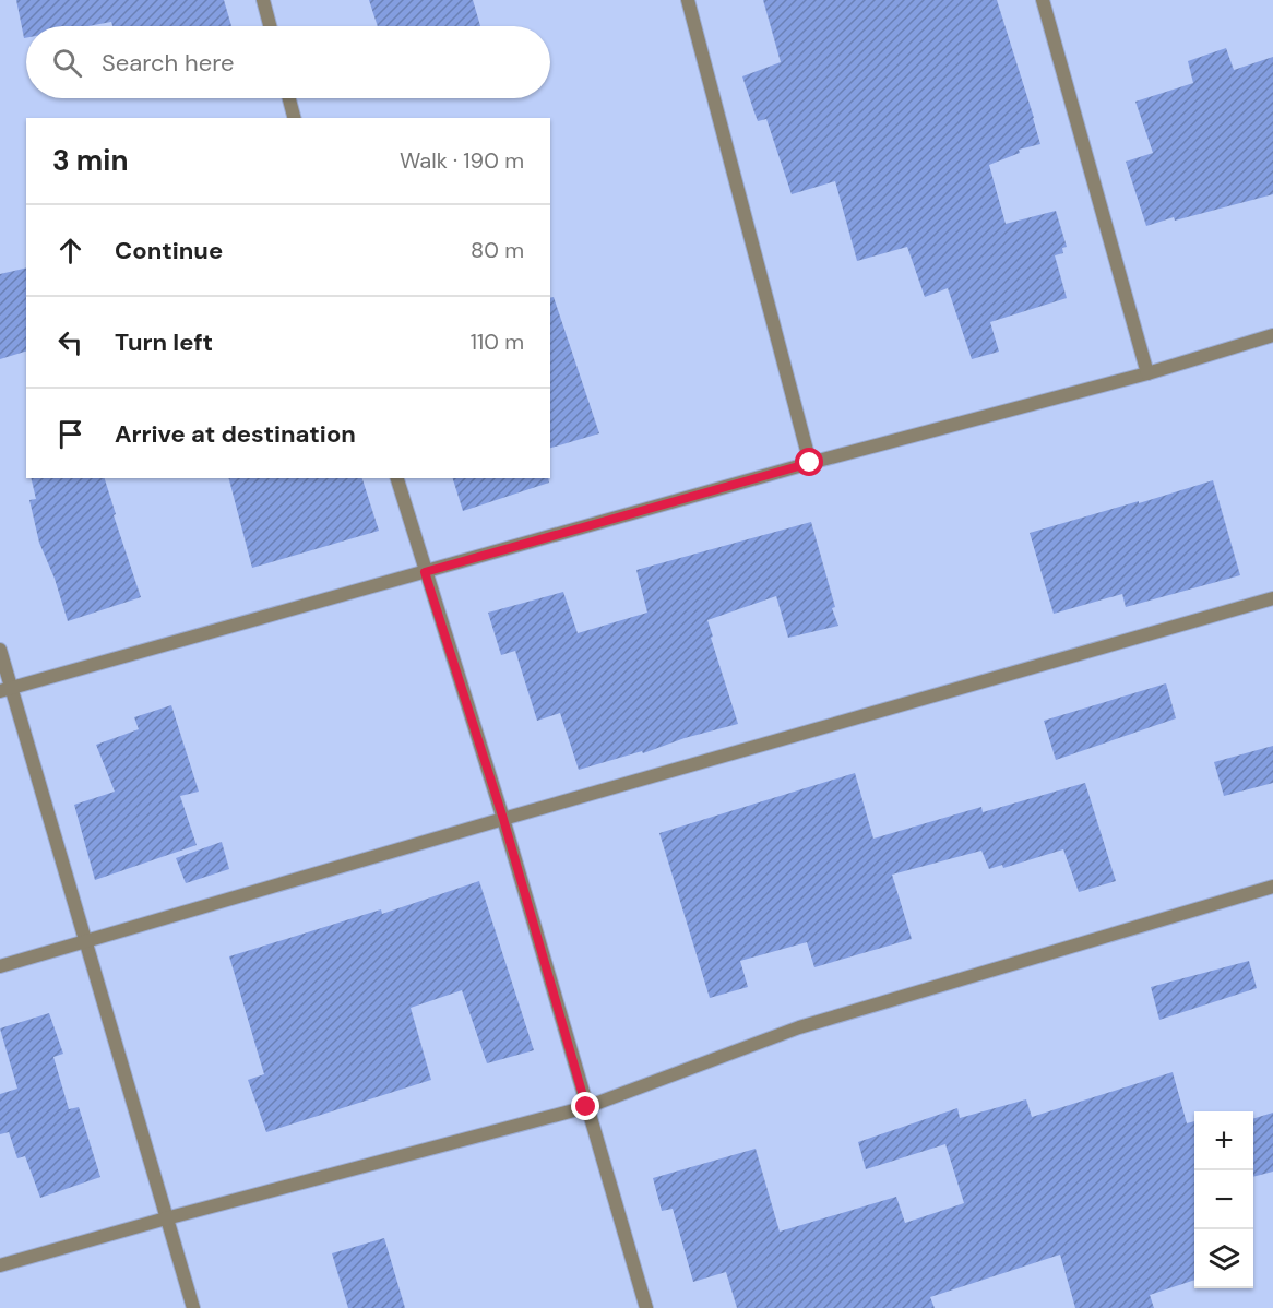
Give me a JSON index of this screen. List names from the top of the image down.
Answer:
{
  "page": {
    "search": "Search here",
    "heading": ["3 min", "Walk · 190 m"],
    "list": [
      ["Continue", "80 m"],
      ["Turn left", "110 m"],
      "Arrive at destination"
    ],
    "map_buttons": ["+", "−"]
  }
}
